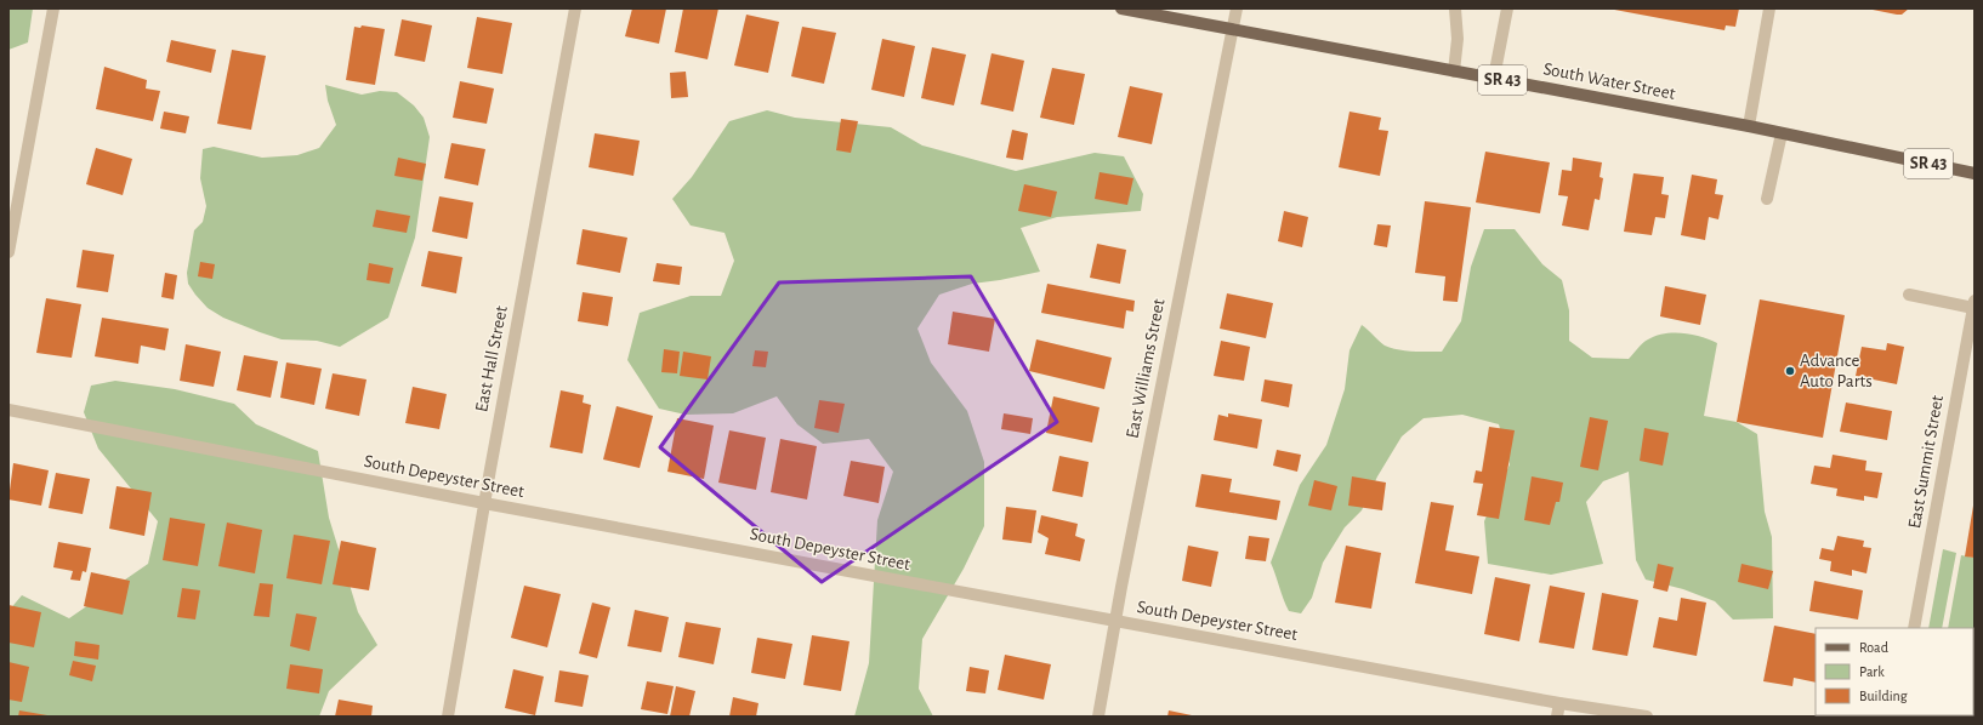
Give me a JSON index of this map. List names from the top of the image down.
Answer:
{
  "streets": {
    "main road": ["SR 43", "South Water Street"],
    "street": [
      "East Hall Street",
      "East Williams Street",
      "East Summit Street",
      "South Depeyster Street"
    ]
  },
  "crossings": [
    ["South Water Street", "East Williams Street"],
    ["East Hall Street", "South Depeyster Street"],
    ["East Williams Street", "South Depeyster Street"]
  ],
  "places": ["Advance Auto Parts"],
  "legend": ["Road", "Park", "Building"]
}
